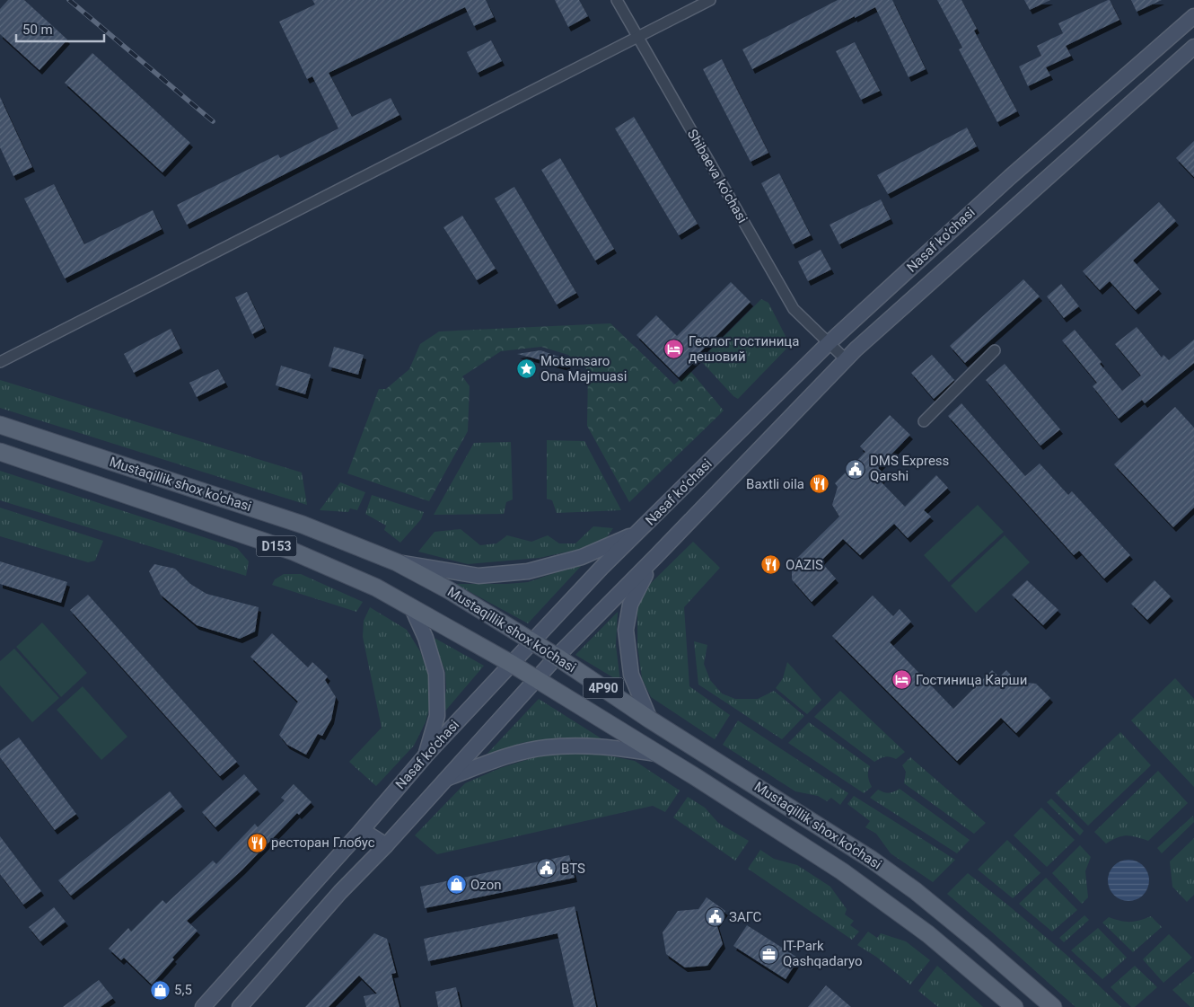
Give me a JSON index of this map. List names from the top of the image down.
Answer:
{
  "streets": {
    "main road": [
      "Nasaf ko‘chasi",
      "Mustaqillik shox ko'chasi",
      "D153",
      "4P90"
    ],
    "street": ["Shibaeva ko'chasi"]
  },
  "crossings": [
    ["Shibaeva ko'chasi", "Nasaf ko‘chasi"],
    ["Nasaf ko‘chasi", "Mustaqillik shox ko'chasi"]
  ],
  "places": {
    "hotel": ["Геолог гостиница дешовий", "Гостиница Карши"],
    "place": ["Motamsaro Ona Majmuasi"],
    "public building": ["DMS Express Qarshi", "BTS", "ЗАГС"],
    "restaurant": ["Baxtli oila", "OAZIS", "ресторан Глобус"],
    "shop": ["Ozon", "5,5"],
    "office": ["IT-Park Qashqadaryo"]
  },
  "scale_bar": "50 m"
}
